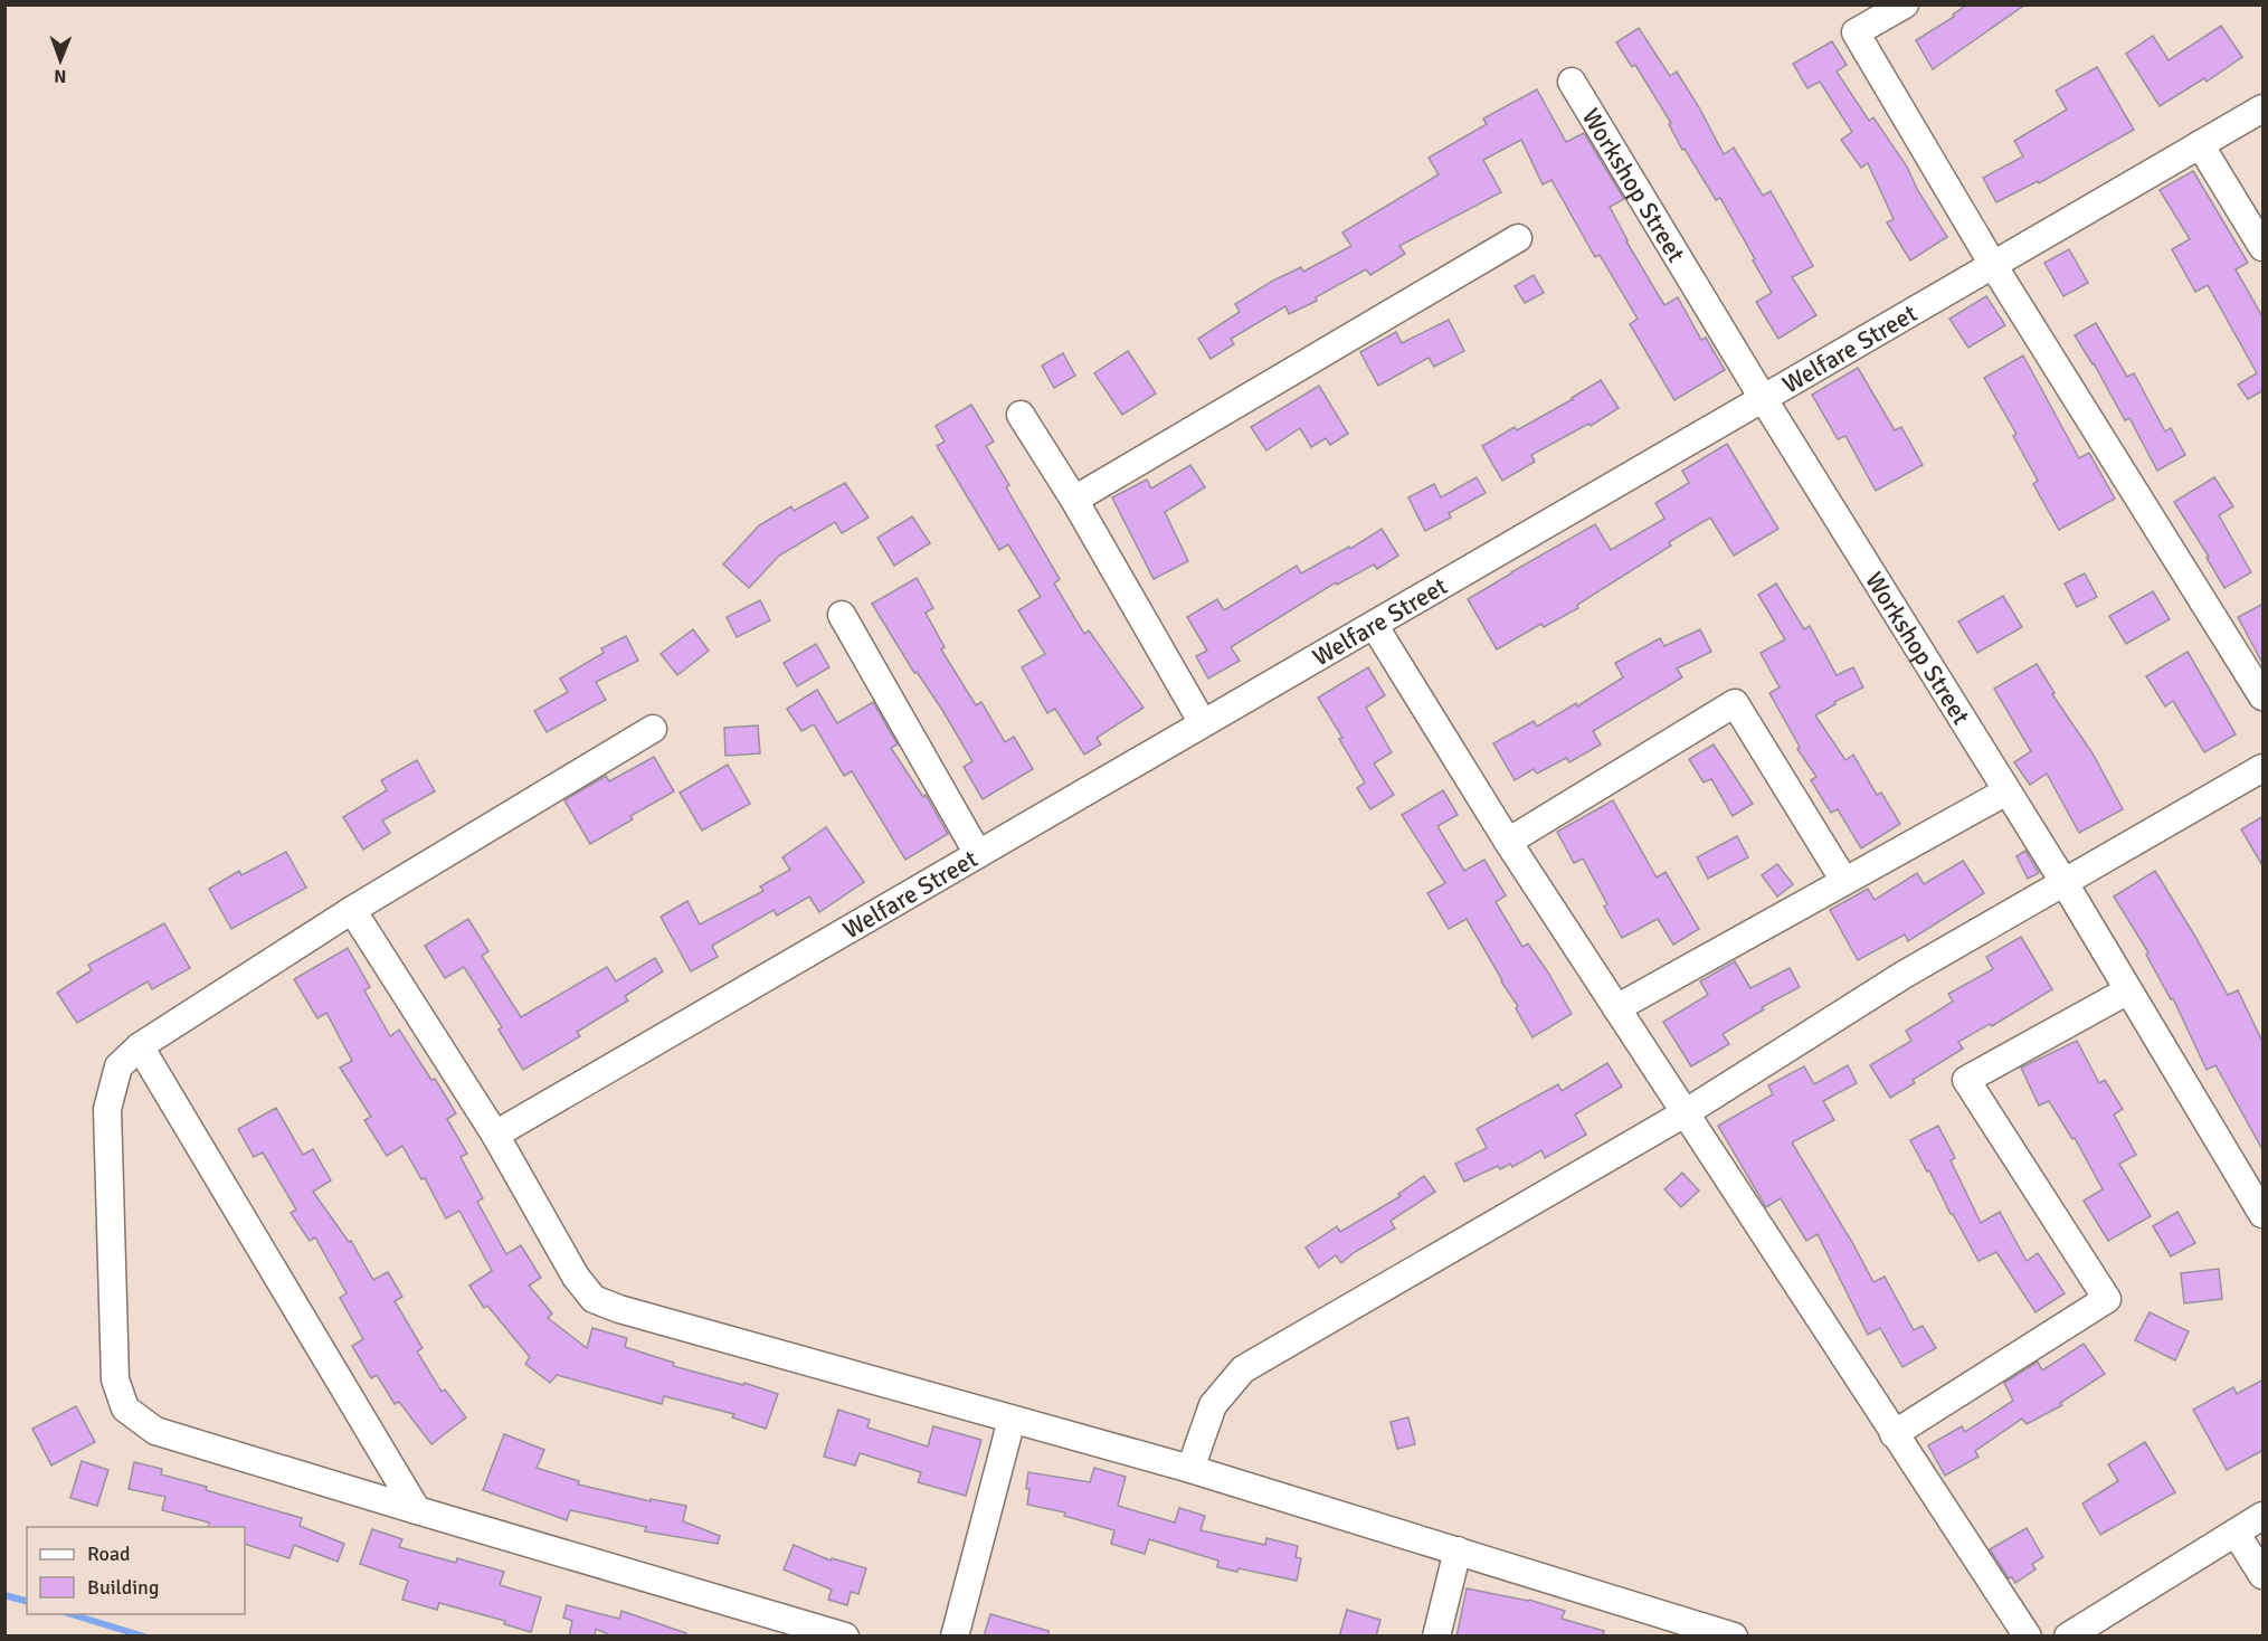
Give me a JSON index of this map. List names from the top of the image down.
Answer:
{
  "streets": {
    "street": ["Workshop Street", "Welfare Street"]
  },
  "crossings": [
    ["Workshop Street", "Welfare Street"]
  ],
  "legend": ["Road", "Building"],
  "north": "bottom"
}
